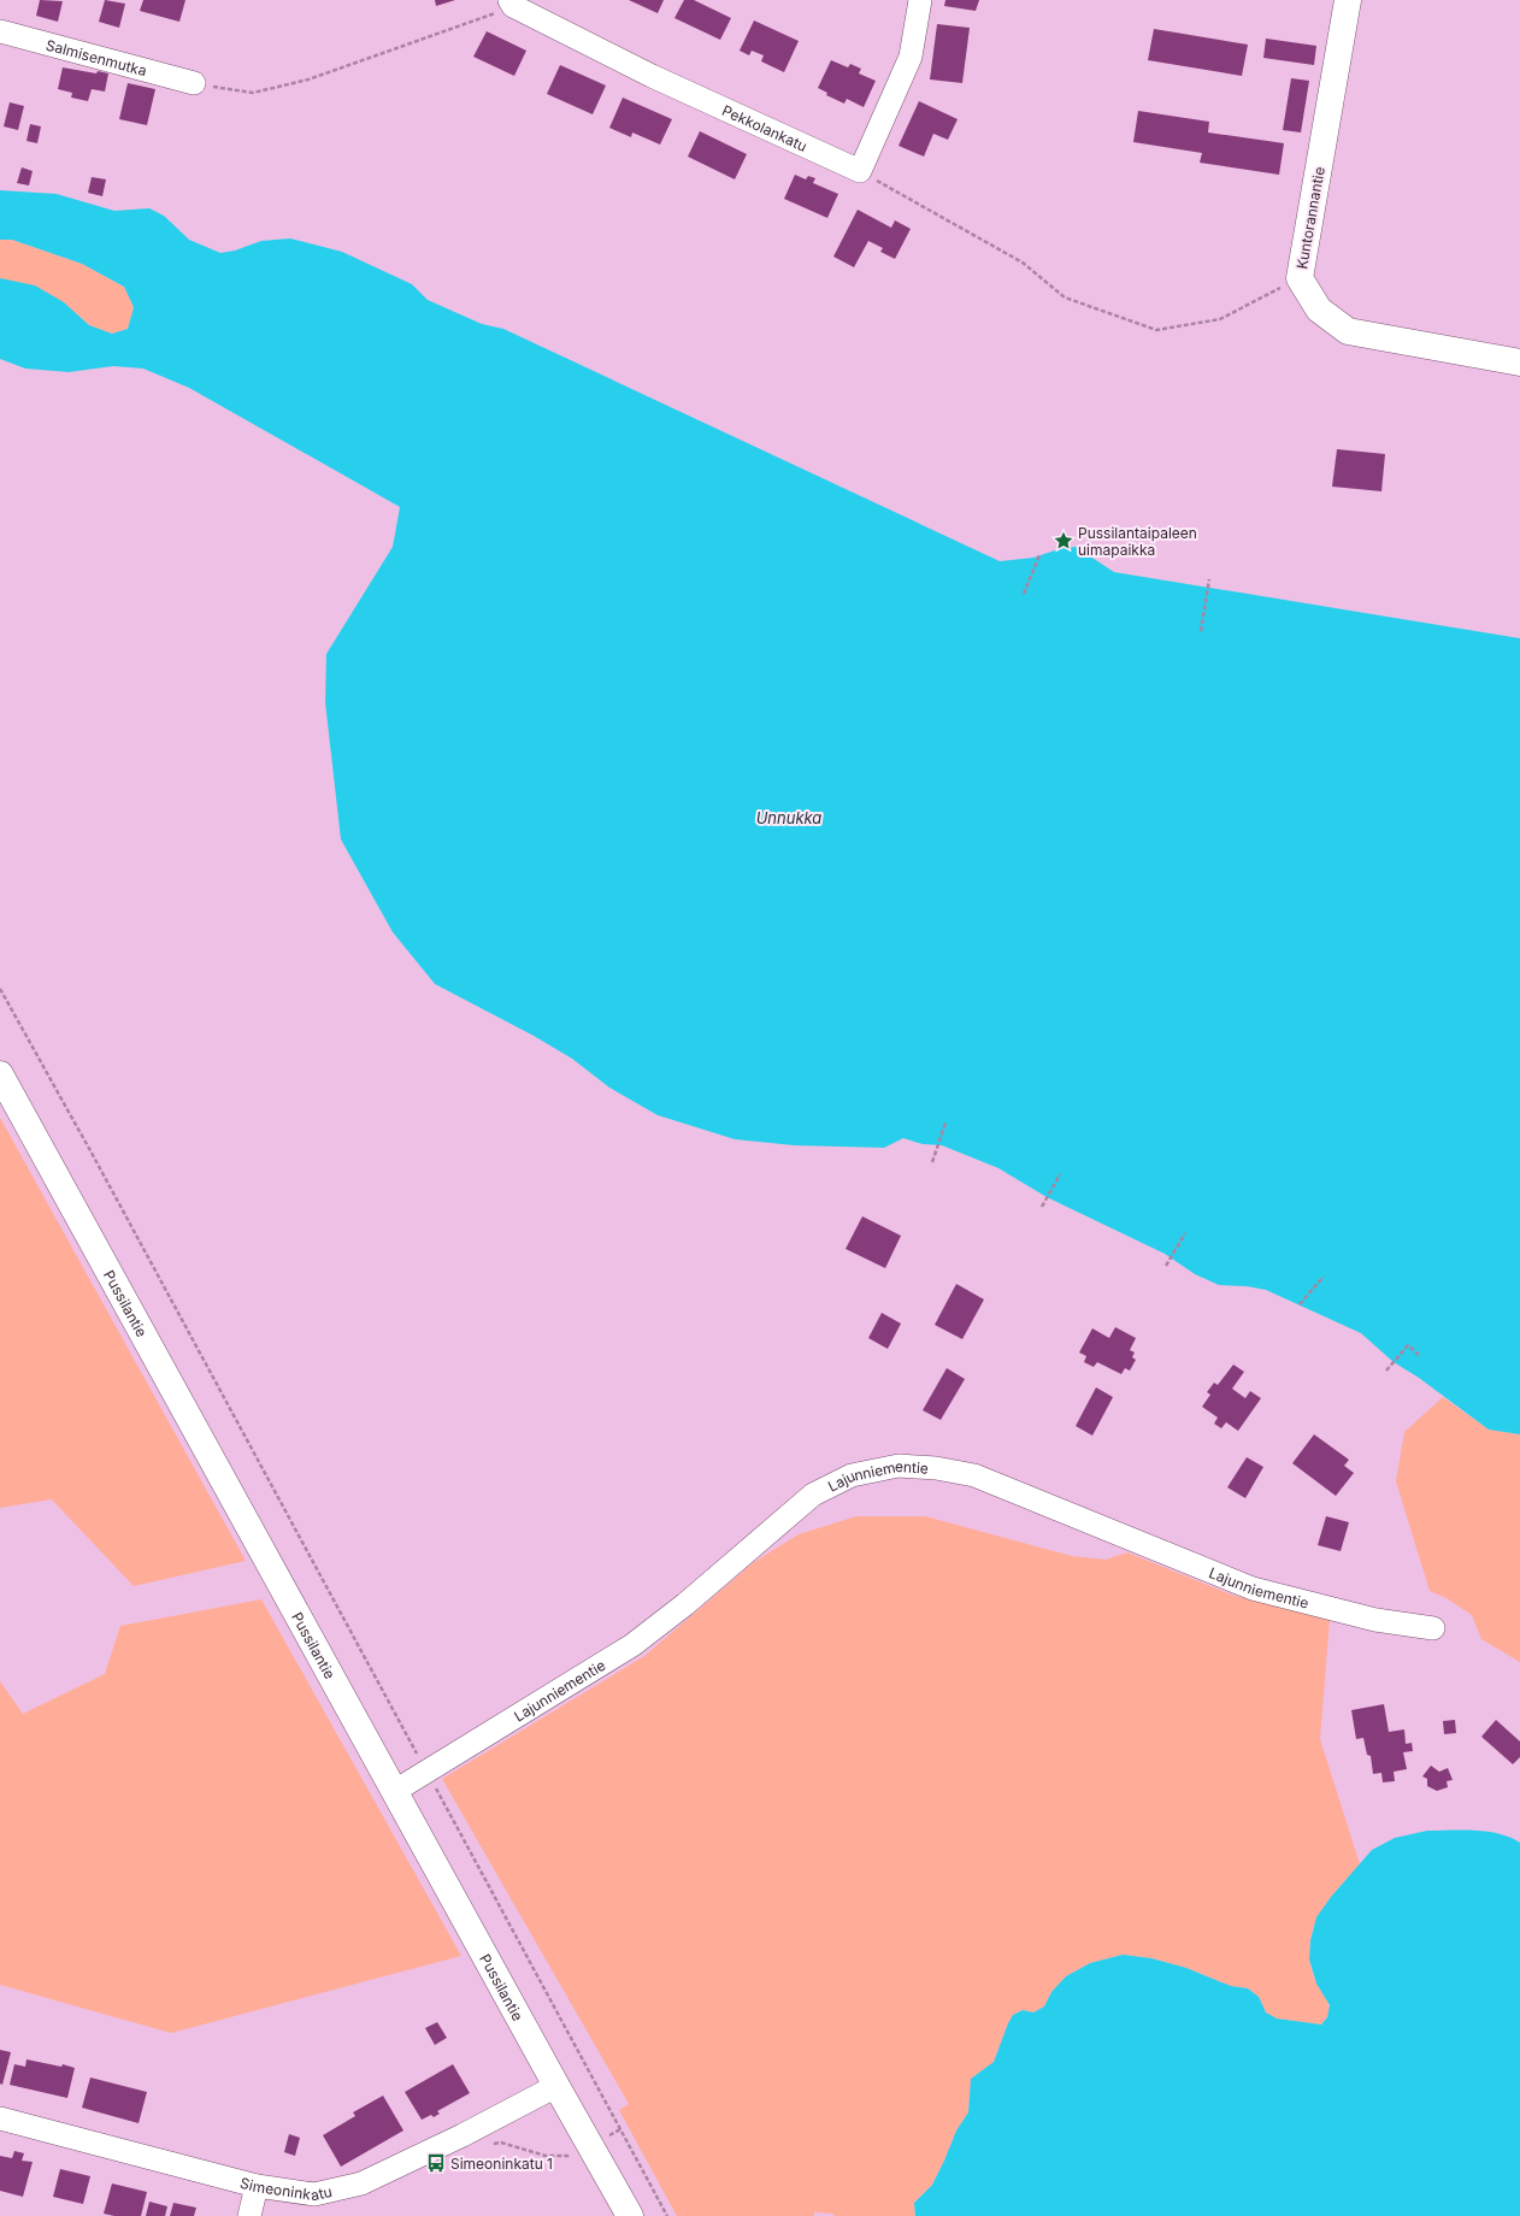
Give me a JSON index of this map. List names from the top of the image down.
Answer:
{
  "streets": {
    "street": [
      "Salmisenmutka",
      "Pekkolankatu",
      "Kuntorannantie",
      "Pussilantie",
      "Lajunniementie",
      "Simeoninkatu"
    ]
  },
  "crossings": [
    ["Pussilantie", "Lajunniementie"],
    ["Pussilantie", "Simeoninkatu"]
  ],
  "water": ["Unnukka"],
  "places": {
    "place": ["Pussilantaipaleen uimapaikka"],
    "bus stop": ["Simeoninkatu 1"]
  }
}
